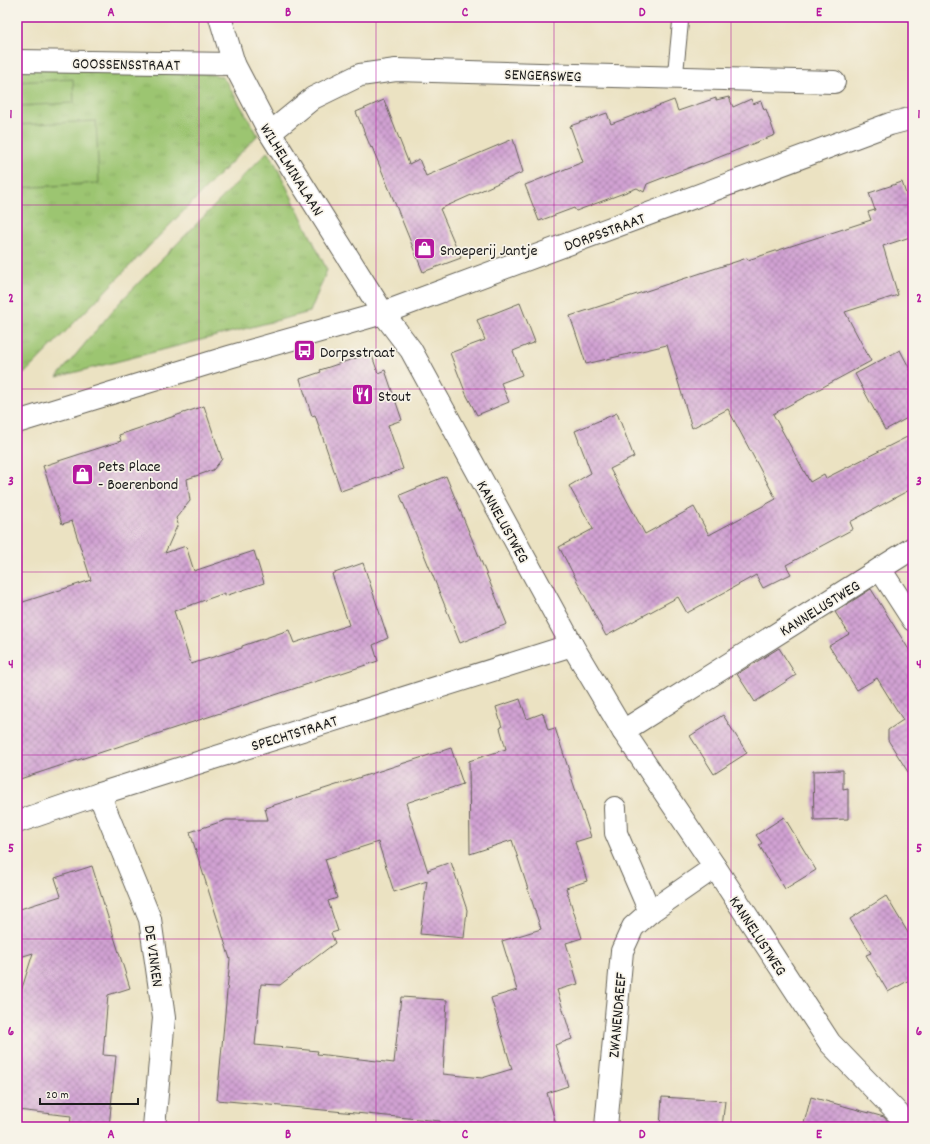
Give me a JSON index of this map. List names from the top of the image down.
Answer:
{
  "streets": {
    "street": [
      "GOOSSENSSTRAAT",
      "SENGERSWEG",
      "WILHELMINALAAN",
      "DORPSSTRAAT",
      "KANNELUSTWEG",
      "SPECHTSTRAAT",
      "DE VINKEN",
      "ZWANENDREEF"
    ]
  },
  "crossings": [
    ["GOOSSENSSTRAAT", "WILHELMINALAAN"],
    ["SENGERSWEG", "WILHELMINALAAN"],
    ["WILHELMINALAAN", "DORPSSTRAAT"],
    ["WILHELMINALAAN", "KANNELUSTWEG"],
    ["DORPSSTRAAT", "KANNELUSTWEG"],
    ["KANNELUSTWEG", "SPECHTSTRAAT"],
    ["KANNELUSTWEG", "ZWANENDREEF"],
    ["SPECHTSTRAAT", "DE VINKEN"]
  ],
  "places": {
    "shop": ["Snoeperij Jantje", "Pets Place - Boerenbond"],
    "bus stop": ["Dorpsstraat"],
    "restaurant": ["Stout"]
  },
  "scale_bar": "20 m",
  "grid": {
    "columns": [
      "A",
      "B",
      "C",
      "D",
      "E"
    ],
    "rows": [
      "1",
      "2",
      "3",
      "4",
      "5",
      "6"
    ]
  }
}
